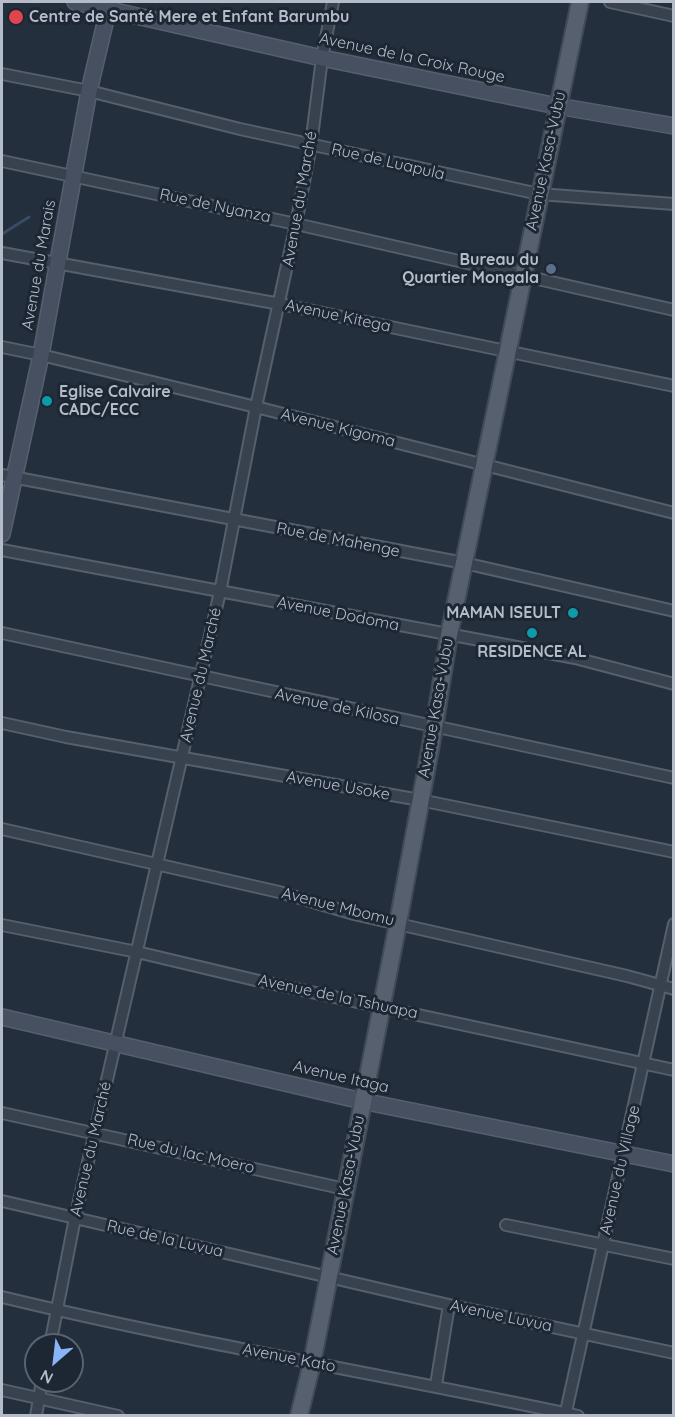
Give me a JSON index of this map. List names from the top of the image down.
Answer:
{
  "streets": {
    "main road": ["Avenue Kasa-Vubu"],
    "street": [
      "Avenue de la Croix Rouge",
      "Rue de Luapula",
      "Avenue du Marché",
      "Rue de Nyanza",
      "Avenue du Marais",
      "Avenue Kitega",
      "Avenue Kigoma",
      "Rue de Mahenge",
      "Avenue Dodoma",
      "Avenue de Kilosa",
      "Avenue Usoke",
      "Avenue Mbomu",
      "Avenue de la Tshuapa",
      "Avenue Itaga",
      "Rue du lac Moero",
      "Avenue du Village",
      "Rue de la Luvua",
      "Avenue Luvua",
      "Avenue Kato"
    ]
  },
  "crossings": [
    ["Avenue de la Croix Rouge", "Avenue Kasa-Vubu"],
    ["Avenue de la Croix Rouge", "Avenue du Marché"],
    ["Avenue de la Croix Rouge", "Avenue du Marais"],
    ["Avenue Kasa-Vubu", "Rue de Luapula"],
    ["Avenue Kasa-Vubu", "Rue de Nyanza"],
    ["Avenue Kasa-Vubu", "Avenue Kitega"],
    ["Avenue Kasa-Vubu", "Avenue Kigoma"],
    ["Avenue Kasa-Vubu", "Rue de Mahenge"],
    ["Avenue Kasa-Vubu", "Avenue Dodoma"],
    ["Avenue Kasa-Vubu", "Avenue de Kilosa"],
    ["Avenue Kasa-Vubu", "Avenue Usoke"],
    ["Avenue Kasa-Vubu", "Avenue Mbomu"],
    ["Avenue Kasa-Vubu", "Avenue de la Tshuapa"],
    ["Avenue Kasa-Vubu", "Avenue Itaga"],
    ["Avenue Kasa-Vubu", "Rue du lac Moero"],
    ["Avenue Kasa-Vubu", "Rue de la Luvua"],
    ["Avenue Kasa-Vubu", "Avenue Luvua"],
    ["Avenue Kasa-Vubu", "Avenue Kato"],
    ["Rue de Luapula", "Avenue du Marché"],
    ["Rue de Luapula", "Avenue du Marais"],
    ["Avenue du Marché", "Rue de Nyanza"],
    ["Avenue du Marché", "Avenue Kitega"],
    ["Avenue du Marché", "Avenue Kigoma"],
    ["Avenue du Marché", "Rue de Mahenge"],
    ["Avenue du Marché", "Avenue Dodoma"],
    ["Avenue du Marché", "Avenue de Kilosa"],
    ["Avenue du Marché", "Avenue Usoke"],
    ["Avenue du Marché", "Avenue Mbomu"],
    ["Avenue du Marché", "Avenue de la Tshuapa"],
    ["Avenue du Marché", "Avenue Itaga"],
    ["Avenue du Marché", "Rue du lac Moero"],
    ["Avenue du Marché", "Rue de la Luvua"],
    ["Avenue du Marché", "Avenue Kato"],
    ["Rue de Nyanza", "Avenue du Marais"],
    ["Avenue du Marais", "Avenue Kitega"],
    ["Avenue du Marais", "Avenue Kigoma"],
    ["Avenue du Marais", "Rue de Mahenge"],
    ["Avenue Mbomu", "Avenue du Village"],
    ["Avenue de la Tshuapa", "Avenue du Village"],
    ["Avenue Itaga", "Avenue du Village"],
    ["Avenue du Village", "Avenue Luvua"],
    ["Avenue du Village", "Avenue Kato"],
    ["Rue de la Luvua", "Avenue Luvua"]
  ],
  "places": [
    "Centre de Santé Mere et Enfant Barumbu",
    "Bureau du Quartier Mongala",
    "Eglise Calvaire CADC/ECC",
    "MAMAN ISEULT",
    "RESIDENCE AL"
  ],
  "north": "bottom left"
}
